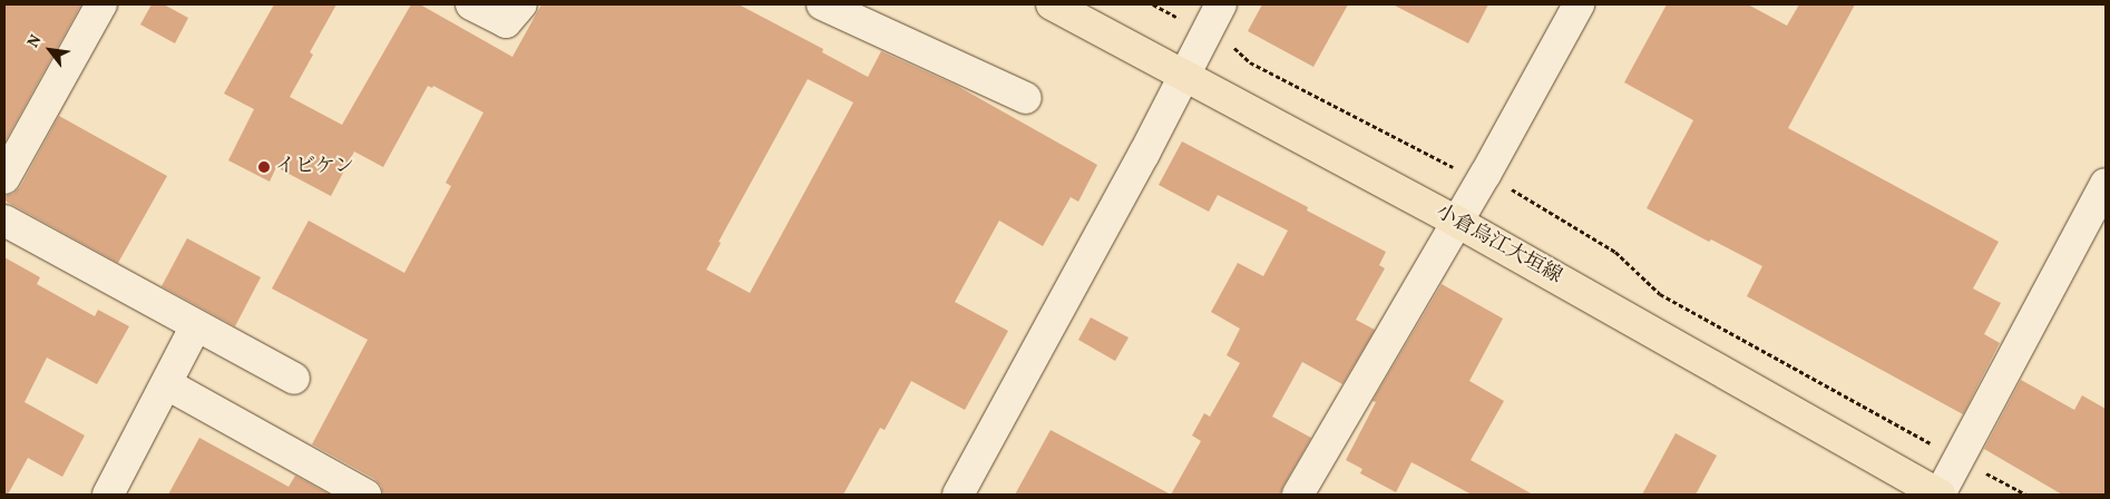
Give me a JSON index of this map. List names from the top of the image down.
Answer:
{
  "streets": {
    "main road": ["小倉烏江大垣線"]
  },
  "places": ["イビケン"],
  "north": "top left"
}
